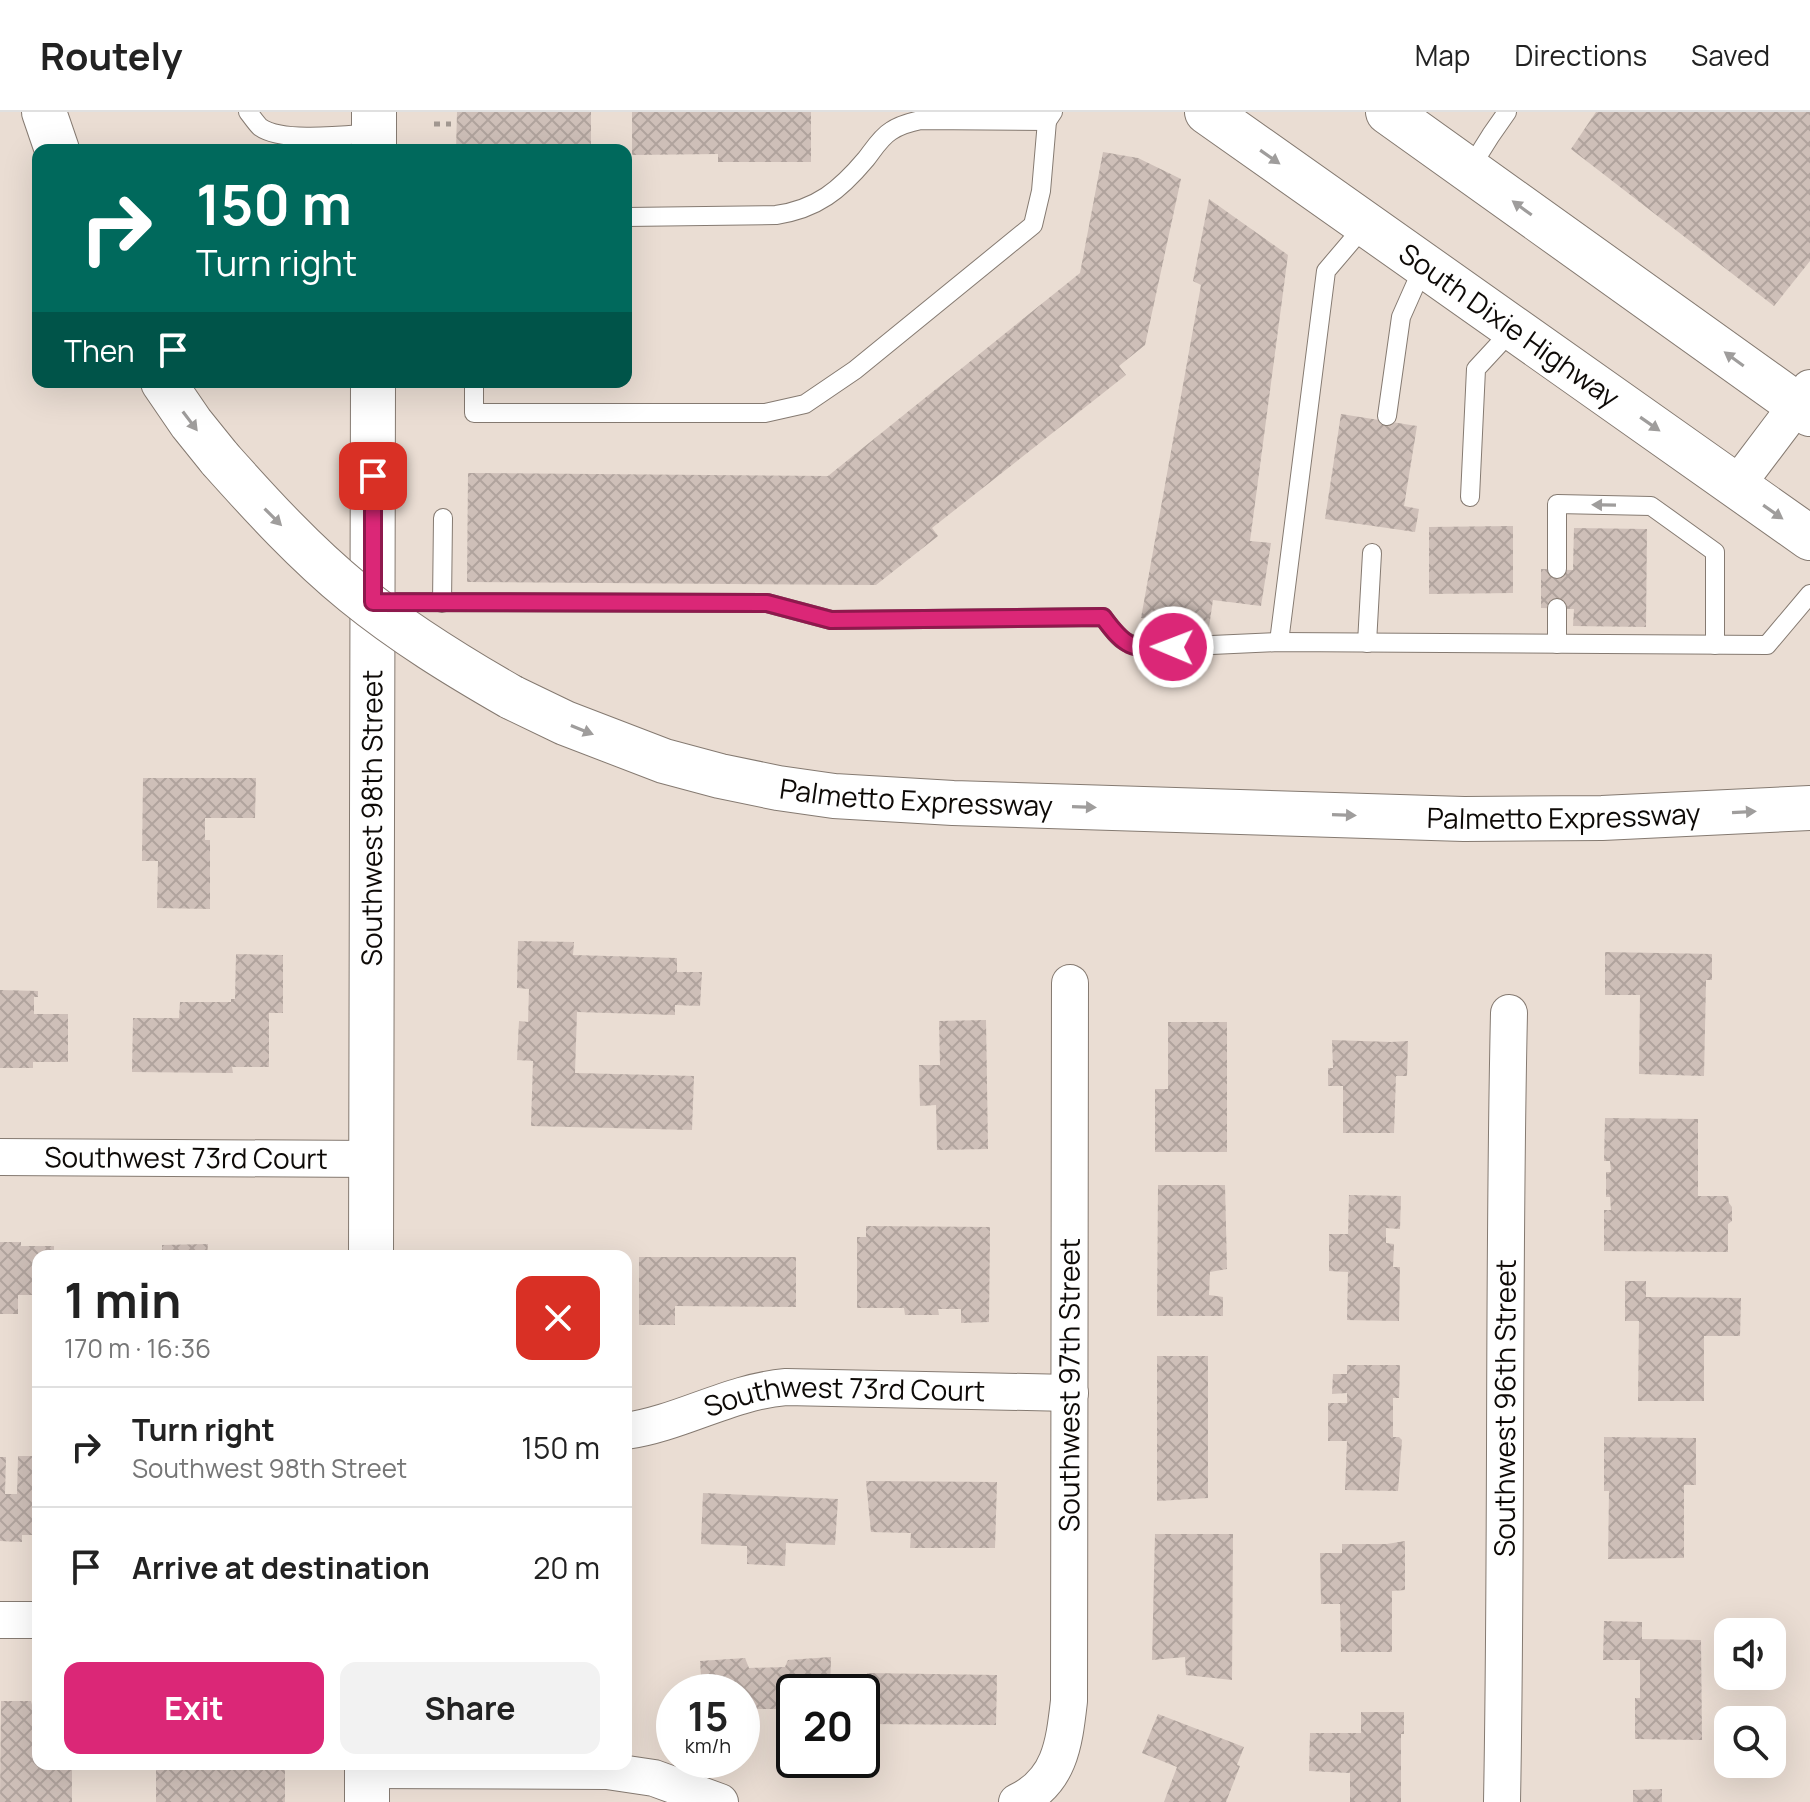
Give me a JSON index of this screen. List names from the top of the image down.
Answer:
{
  "streets": {
    "main road": ["South Dixie Highway", "Palmetto Expressway", "Southwest 98th Street"],
    "street": ["Southwest 73rd Court", "Southwest 97th Street", "Southwest 96th Street"]
  },
  "crossings": [
    ["Southwest 98th Street", "Southwest 73rd Court"],
    ["Southwest 73rd Court", "Southwest 97th Street"]
  ],
  "one_way": ["Palmetto Expressway"],
  "page": {
    "header": "Routely",
    "nav": ["Map", "Directions", "Saved"],
    "turn": ["150 m", "Turn right"],
    "then": "Then",
    "heading": ["1 min", "170 m · 16:36"],
    "list": [
      {
        "name": "Turn right",
        "note": "Southwest 98th Street",
        "value": "150 m"
      },
      {
        "name": "Arrive at destination",
        "value": "20 m"
      }
    ],
    "buttons": ["Exit", "Share"],
    "speed": "15 km/h",
    "limit": "20"
  }
}
